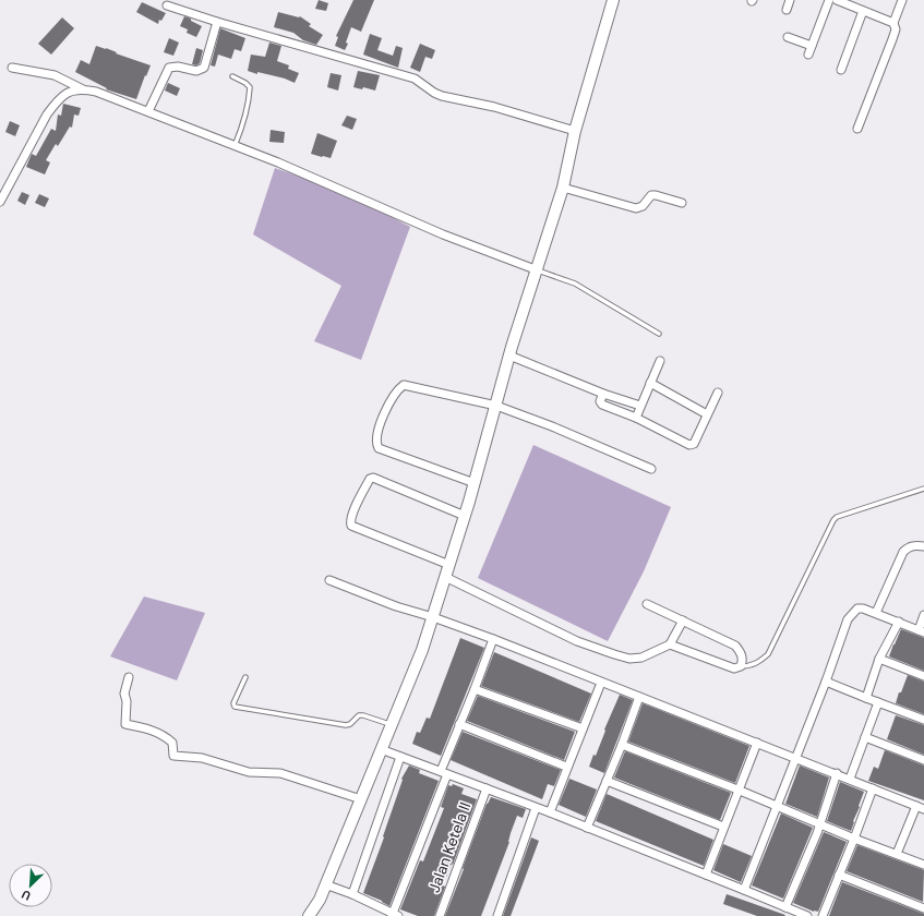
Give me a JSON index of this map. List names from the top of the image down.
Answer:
{
  "streets": {
    "street": ["Jalan Ketela II"]
  },
  "north": "bottom left"
}
